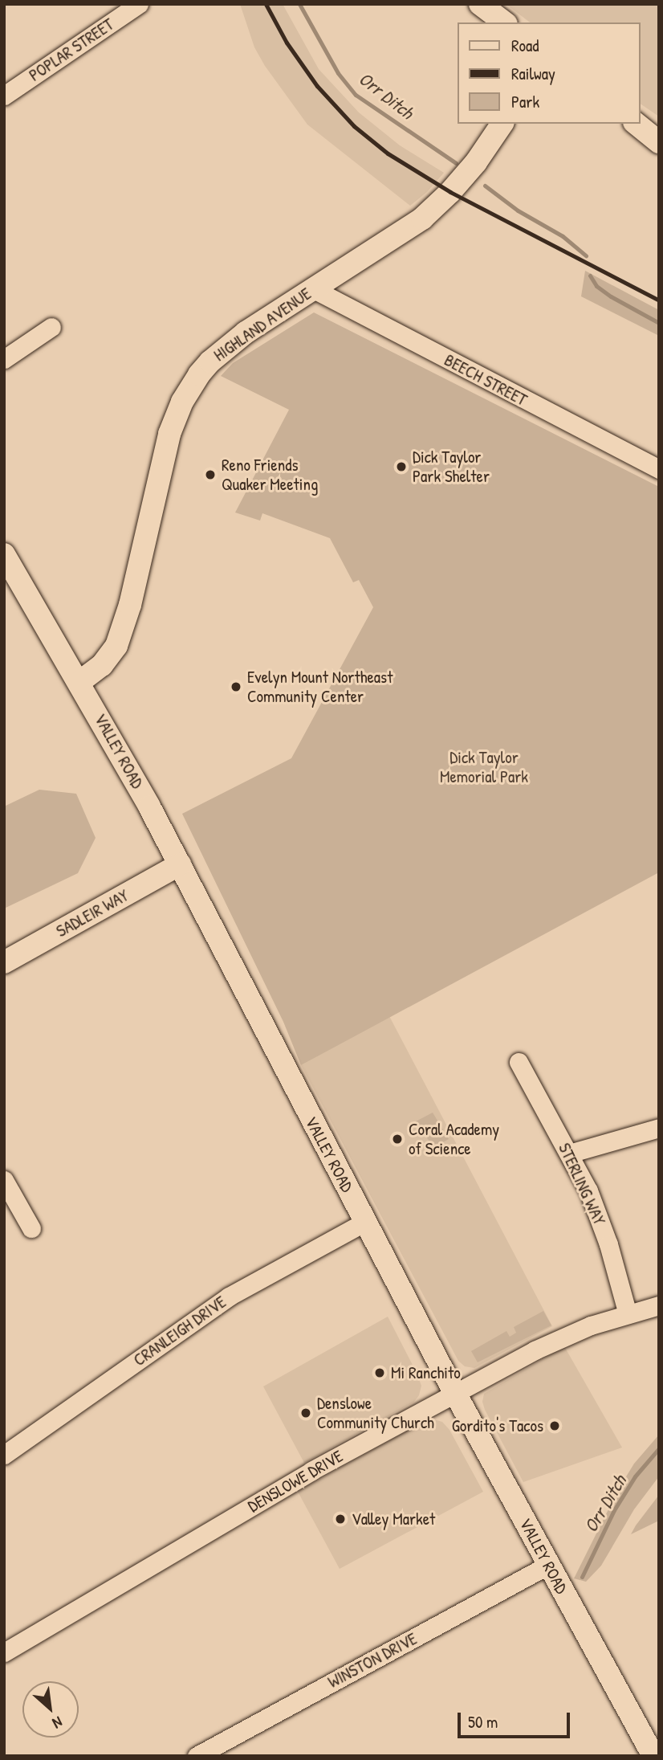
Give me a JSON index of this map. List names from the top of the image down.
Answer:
{
  "streets": {
    "street": [
      "POPLAR STREET",
      "HIGHLAND AVENUE",
      "BEECH STREET",
      "VALLEY ROAD",
      "SADLEIR WAY",
      "STERLING WAY",
      "CRANLEIGH DRIVE",
      "DENSLOWE DRIVE",
      "WINSTON DRIVE"
    ]
  },
  "crossings": [
    ["HIGHLAND AVENUE", "BEECH STREET"],
    ["HIGHLAND AVENUE", "VALLEY ROAD"],
    ["VALLEY ROAD", "SADLEIR WAY"],
    ["VALLEY ROAD", "CRANLEIGH DRIVE"],
    ["VALLEY ROAD", "DENSLOWE DRIVE"],
    ["VALLEY ROAD", "WINSTON DRIVE"],
    ["STERLING WAY", "DENSLOWE DRIVE"]
  ],
  "water": ["Orr Ditch"],
  "parks": ["Dick Taylor Memorial Park"],
  "places": [
    "Dick Taylor Park Shelter",
    "Reno Friends Quaker Meeting",
    "Evelyn Mount Northeast Community Center",
    "Coral Academy of Science",
    "Mi Ranchito",
    "Denslowe Community Church",
    "Gordito's Tacos",
    "Valley Market"
  ],
  "legend": ["Road", "Railway", "Park"],
  "scale_bar": "50 m",
  "north": "bottom right"
}
